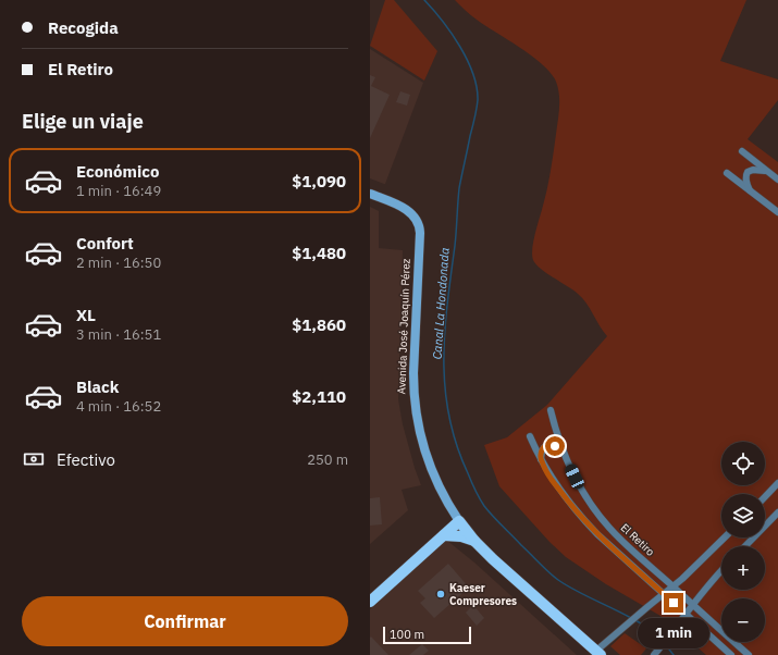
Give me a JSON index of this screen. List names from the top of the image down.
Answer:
{
  "streets": {
    "main road": ["Avenida José Joaquín Pérez"],
    "street": ["El Retiro"]
  },
  "water": ["Canal La Hondonada"],
  "places": ["Kaeser Compresores"],
  "scale_bar": "100 m",
  "page": {
    "banner": ["Recogida", "El Retiro"],
    "heading": "Elige un viaje",
    "list": [
      {
        "name": "Económico",
        "note": "1 min · 16:49",
        "value": "$1,090"
      },
      {
        "name": "Confort",
        "note": "2 min · 16:50",
        "value": "$1,480"
      },
      {
        "name": "XL",
        "note": "3 min · 16:51",
        "value": "$1,860"
      },
      {
        "name": "Black",
        "note": "4 min · 16:52",
        "value": "$2,110"
      }
    ],
    "pay": ["Efectivo", "250 m"],
    "map_buttons": ["+", "−"],
    "buttons": "Confirmar",
    "bubble": "1 min",
    "scale": "100 m"
  }
}
